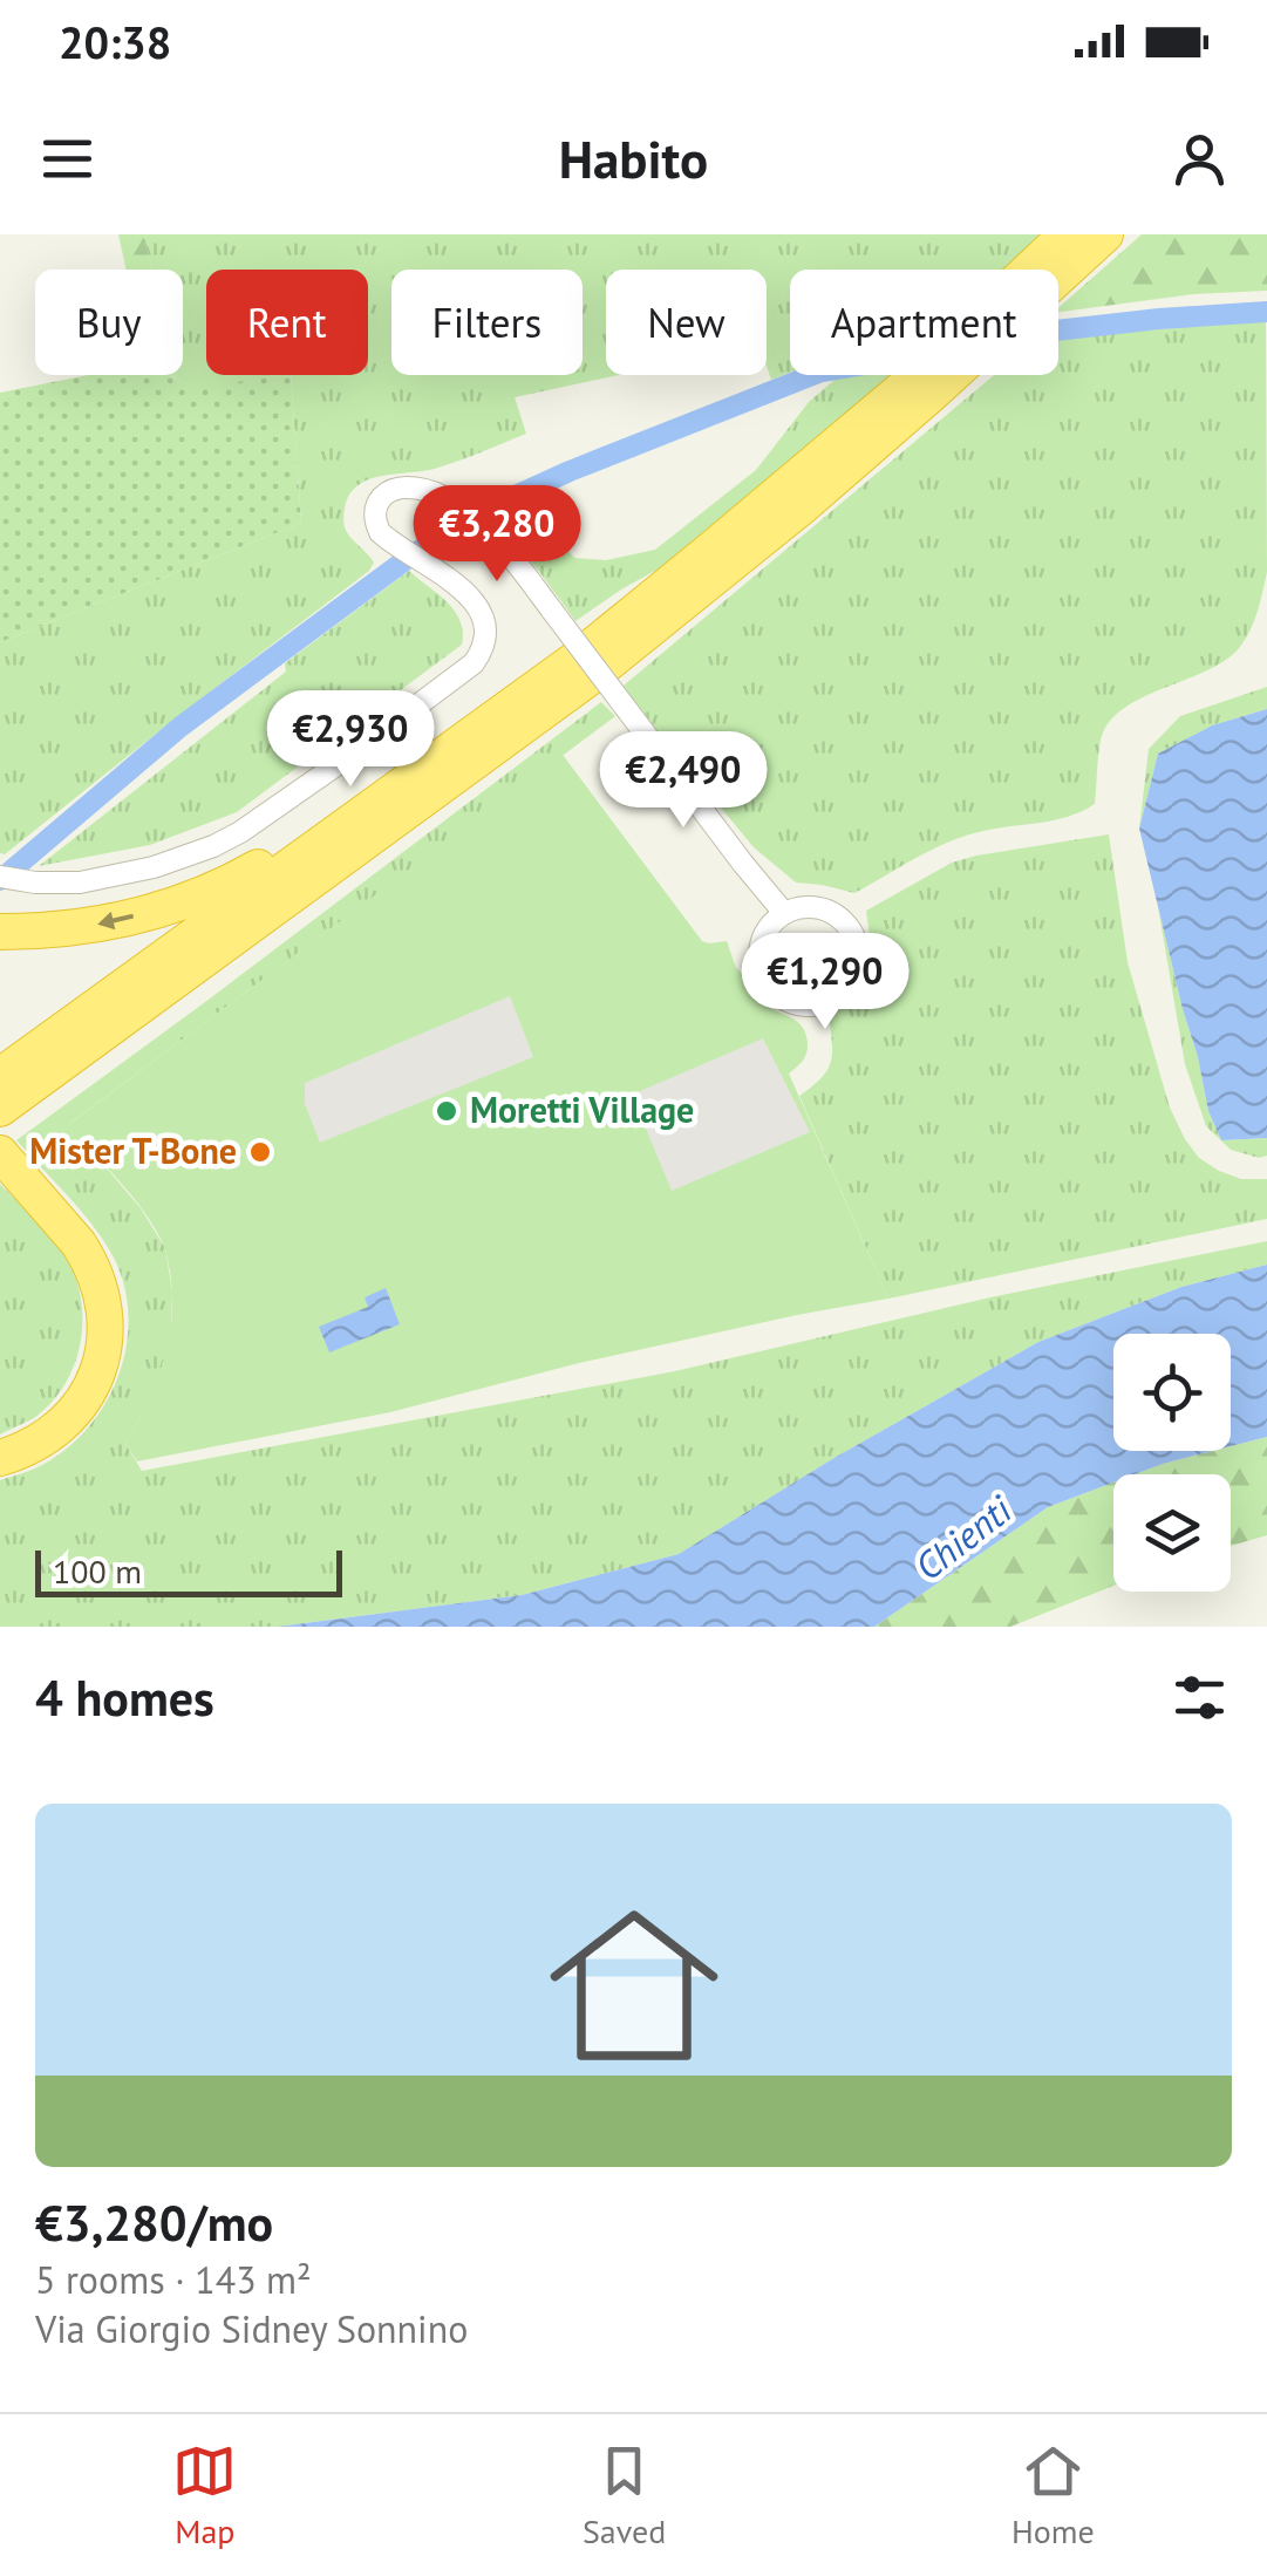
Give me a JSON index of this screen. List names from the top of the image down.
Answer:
{
  "water": ["Chienti"],
  "places": ["Moretti Village", "Mister T-Bone"],
  "scale_bar": "100 m",
  "page": {
    "status": "20:38",
    "header": "Habito",
    "chip": [
      "Buy",
      "Rent",
      "Filters",
      "New",
      "Apartment"
    ],
    "price": [
      "€3,280",
      "€2,930",
      "€2,490",
      "€1,290"
    ],
    "scale": "100 m",
    "heading": "4 homes",
    "list": [
      {
        "name": "€3,280/mo",
        "note": "5 rooms · 143 m² · Via Giorgio Sidney Sonnino"
      }
    ],
    "tabs": ["Map", "Saved", "Home"]
  }
}
